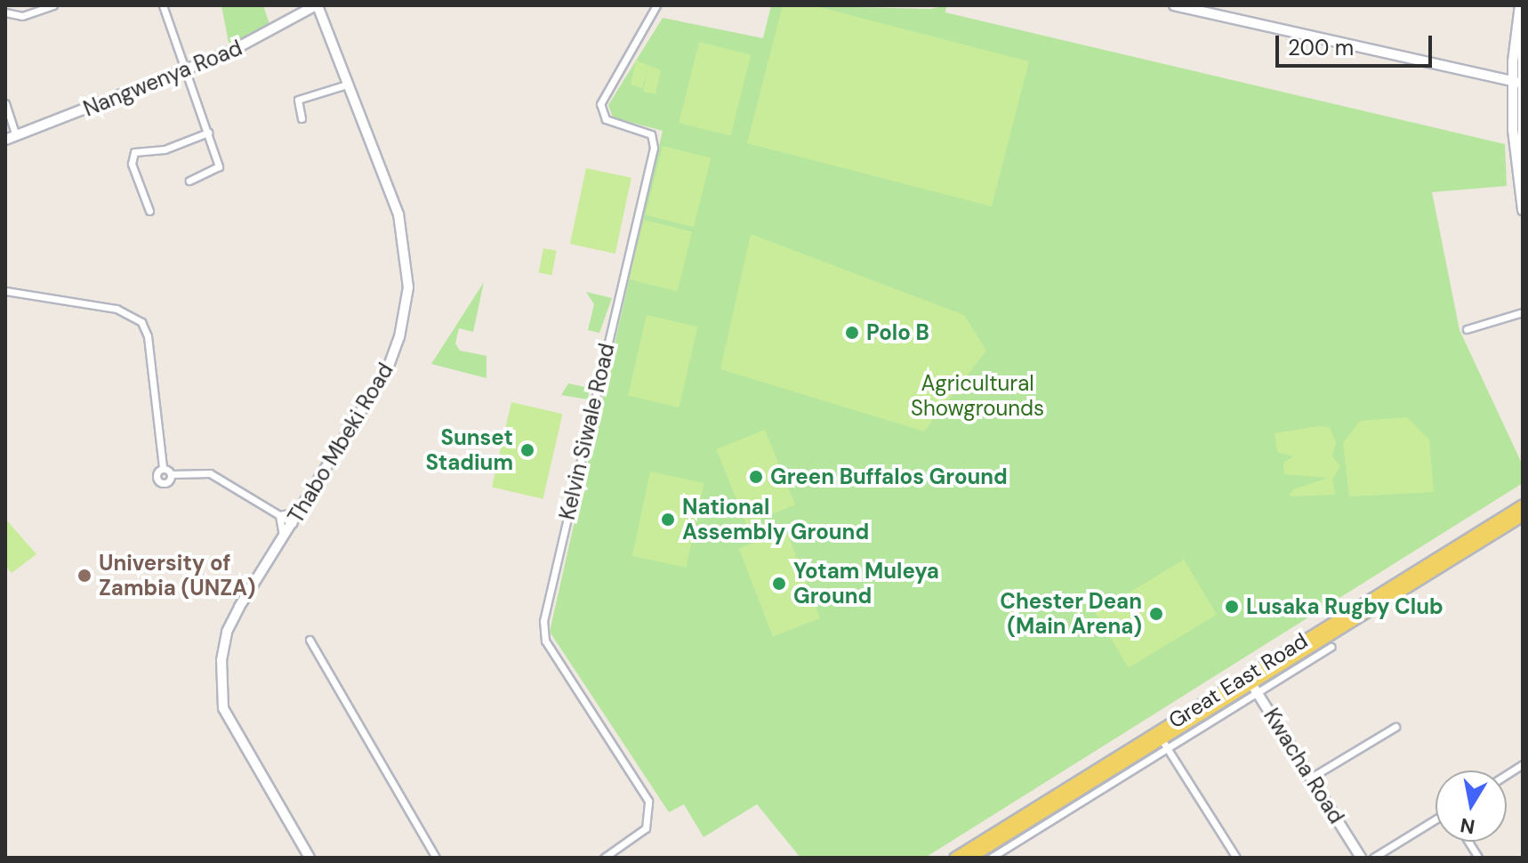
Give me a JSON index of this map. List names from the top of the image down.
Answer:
{
  "streets": {
    "main road": [
      "Nangwenya Road",
      "Thabo Mbeki Road",
      "Great East Road",
      "Kwacha Road"
    ],
    "street": ["Kelvin Siwale Road"]
  },
  "crossings": [
    ["Nangwenya Road", "Thabo Mbeki Road"],
    ["Great East Road", "Kwacha Road"]
  ],
  "parks": ["Agricultural Showgrounds"],
  "places": [
    "Polo B",
    "Sunset Stadium",
    "Green Buffalos Ground",
    "National Assembly Ground",
    "University of Zambia (UNZA)",
    "Yotam Muleya Ground",
    "Lusaka Rugby Club",
    "Chester Dean (Main Arena)"
  ],
  "scale_bar": "200 m",
  "north": "bottom"
}
